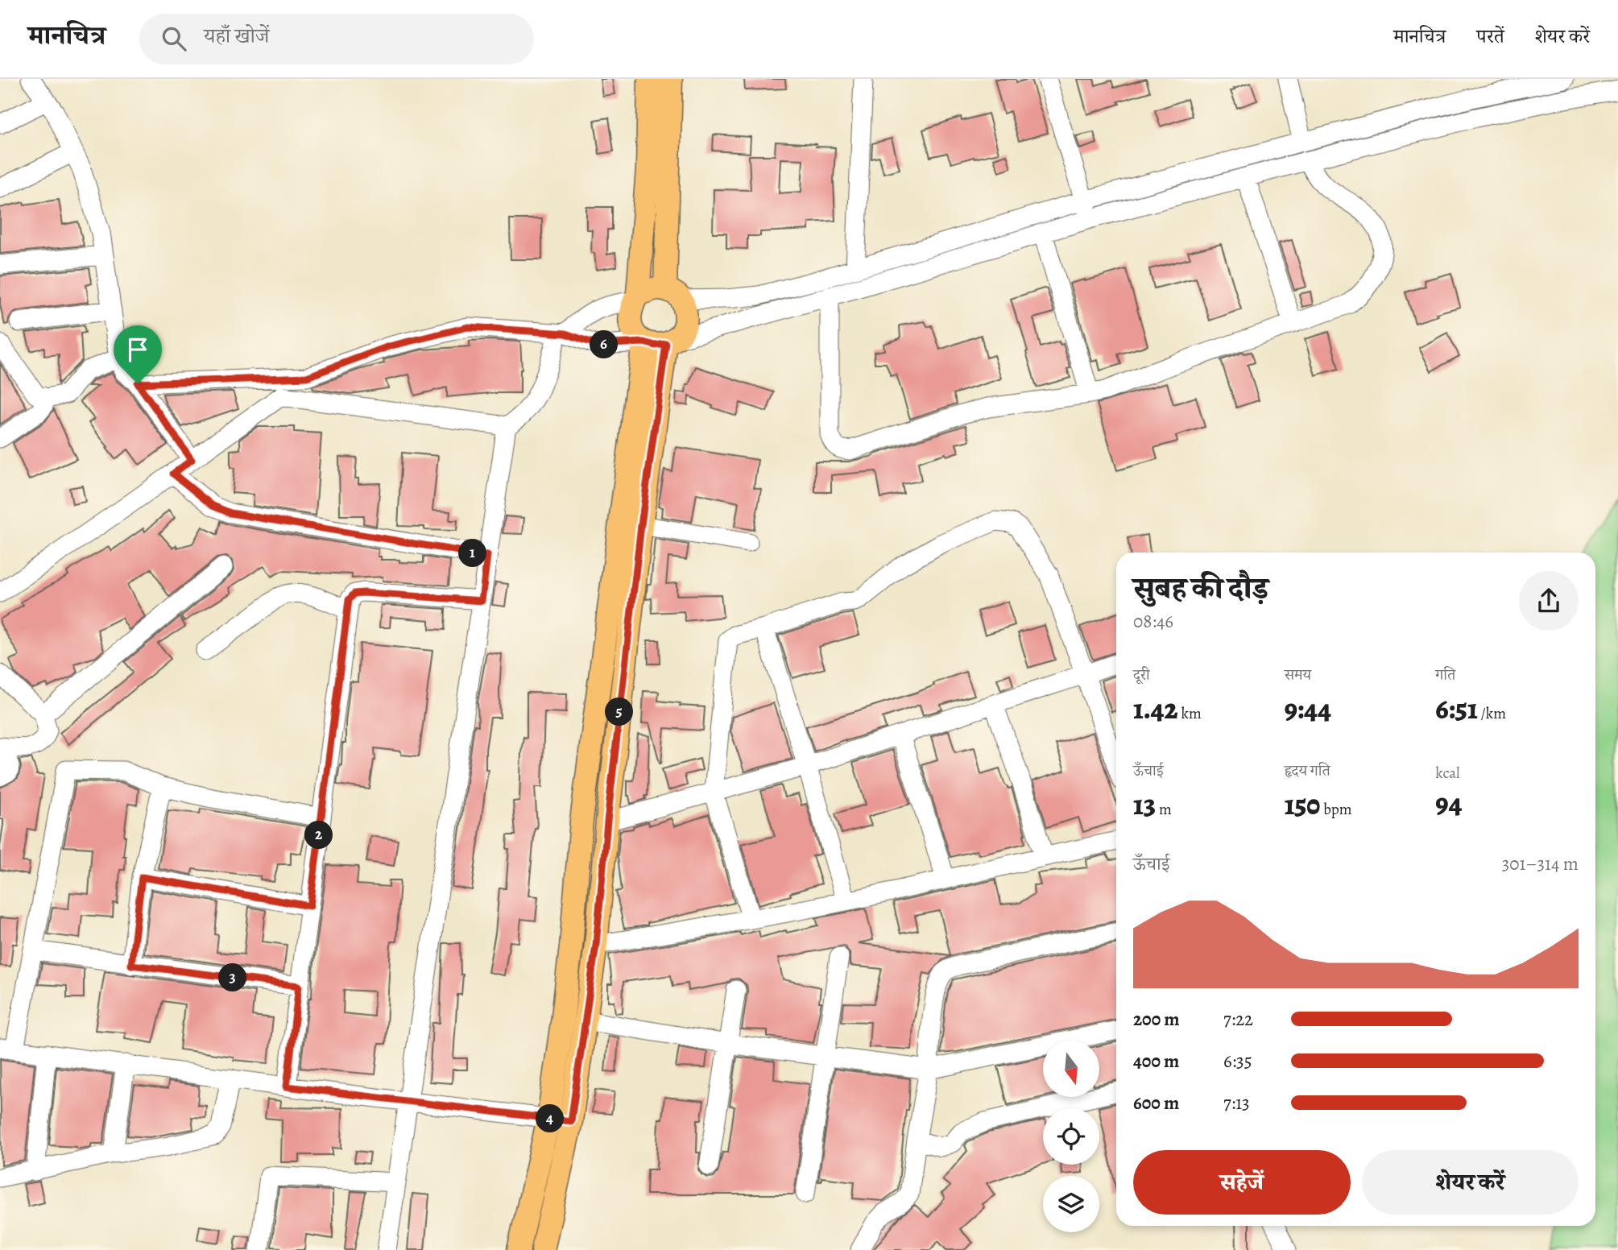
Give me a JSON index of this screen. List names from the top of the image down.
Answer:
{
  "north": "bottom",
  "page": {
    "header": "मानचित्र",
    "search": "यहाँ खोजें",
    "nav": ["मानचित्र", "परतें", "शेयर करें"],
    "pins": [
      "6",
      "1",
      "5",
      "2",
      "3",
      "4"
    ],
    "heading": ["सुबह की दौड़", "08:46"],
    "stats": [
      ["दूरी", "1.42 km"],
      ["समय", "9:44"],
      ["गति", "6:51 /km"],
      ["ऊँचाई", "13 m"],
      ["हृदय गति", "150 bpm"],
      ["kcal", "94"]
    ],
    "chart": ["ऊँचाई", "301–314 m"],
    "list": [
      {
        "name": "200 m",
        "note": "7:22"
      },
      {
        "name": "400 m",
        "note": "6:35"
      },
      {
        "name": "600 m",
        "note": "7:13"
      }
    ],
    "buttons": ["सहेजें", "शेयर करें"]
  }
}
